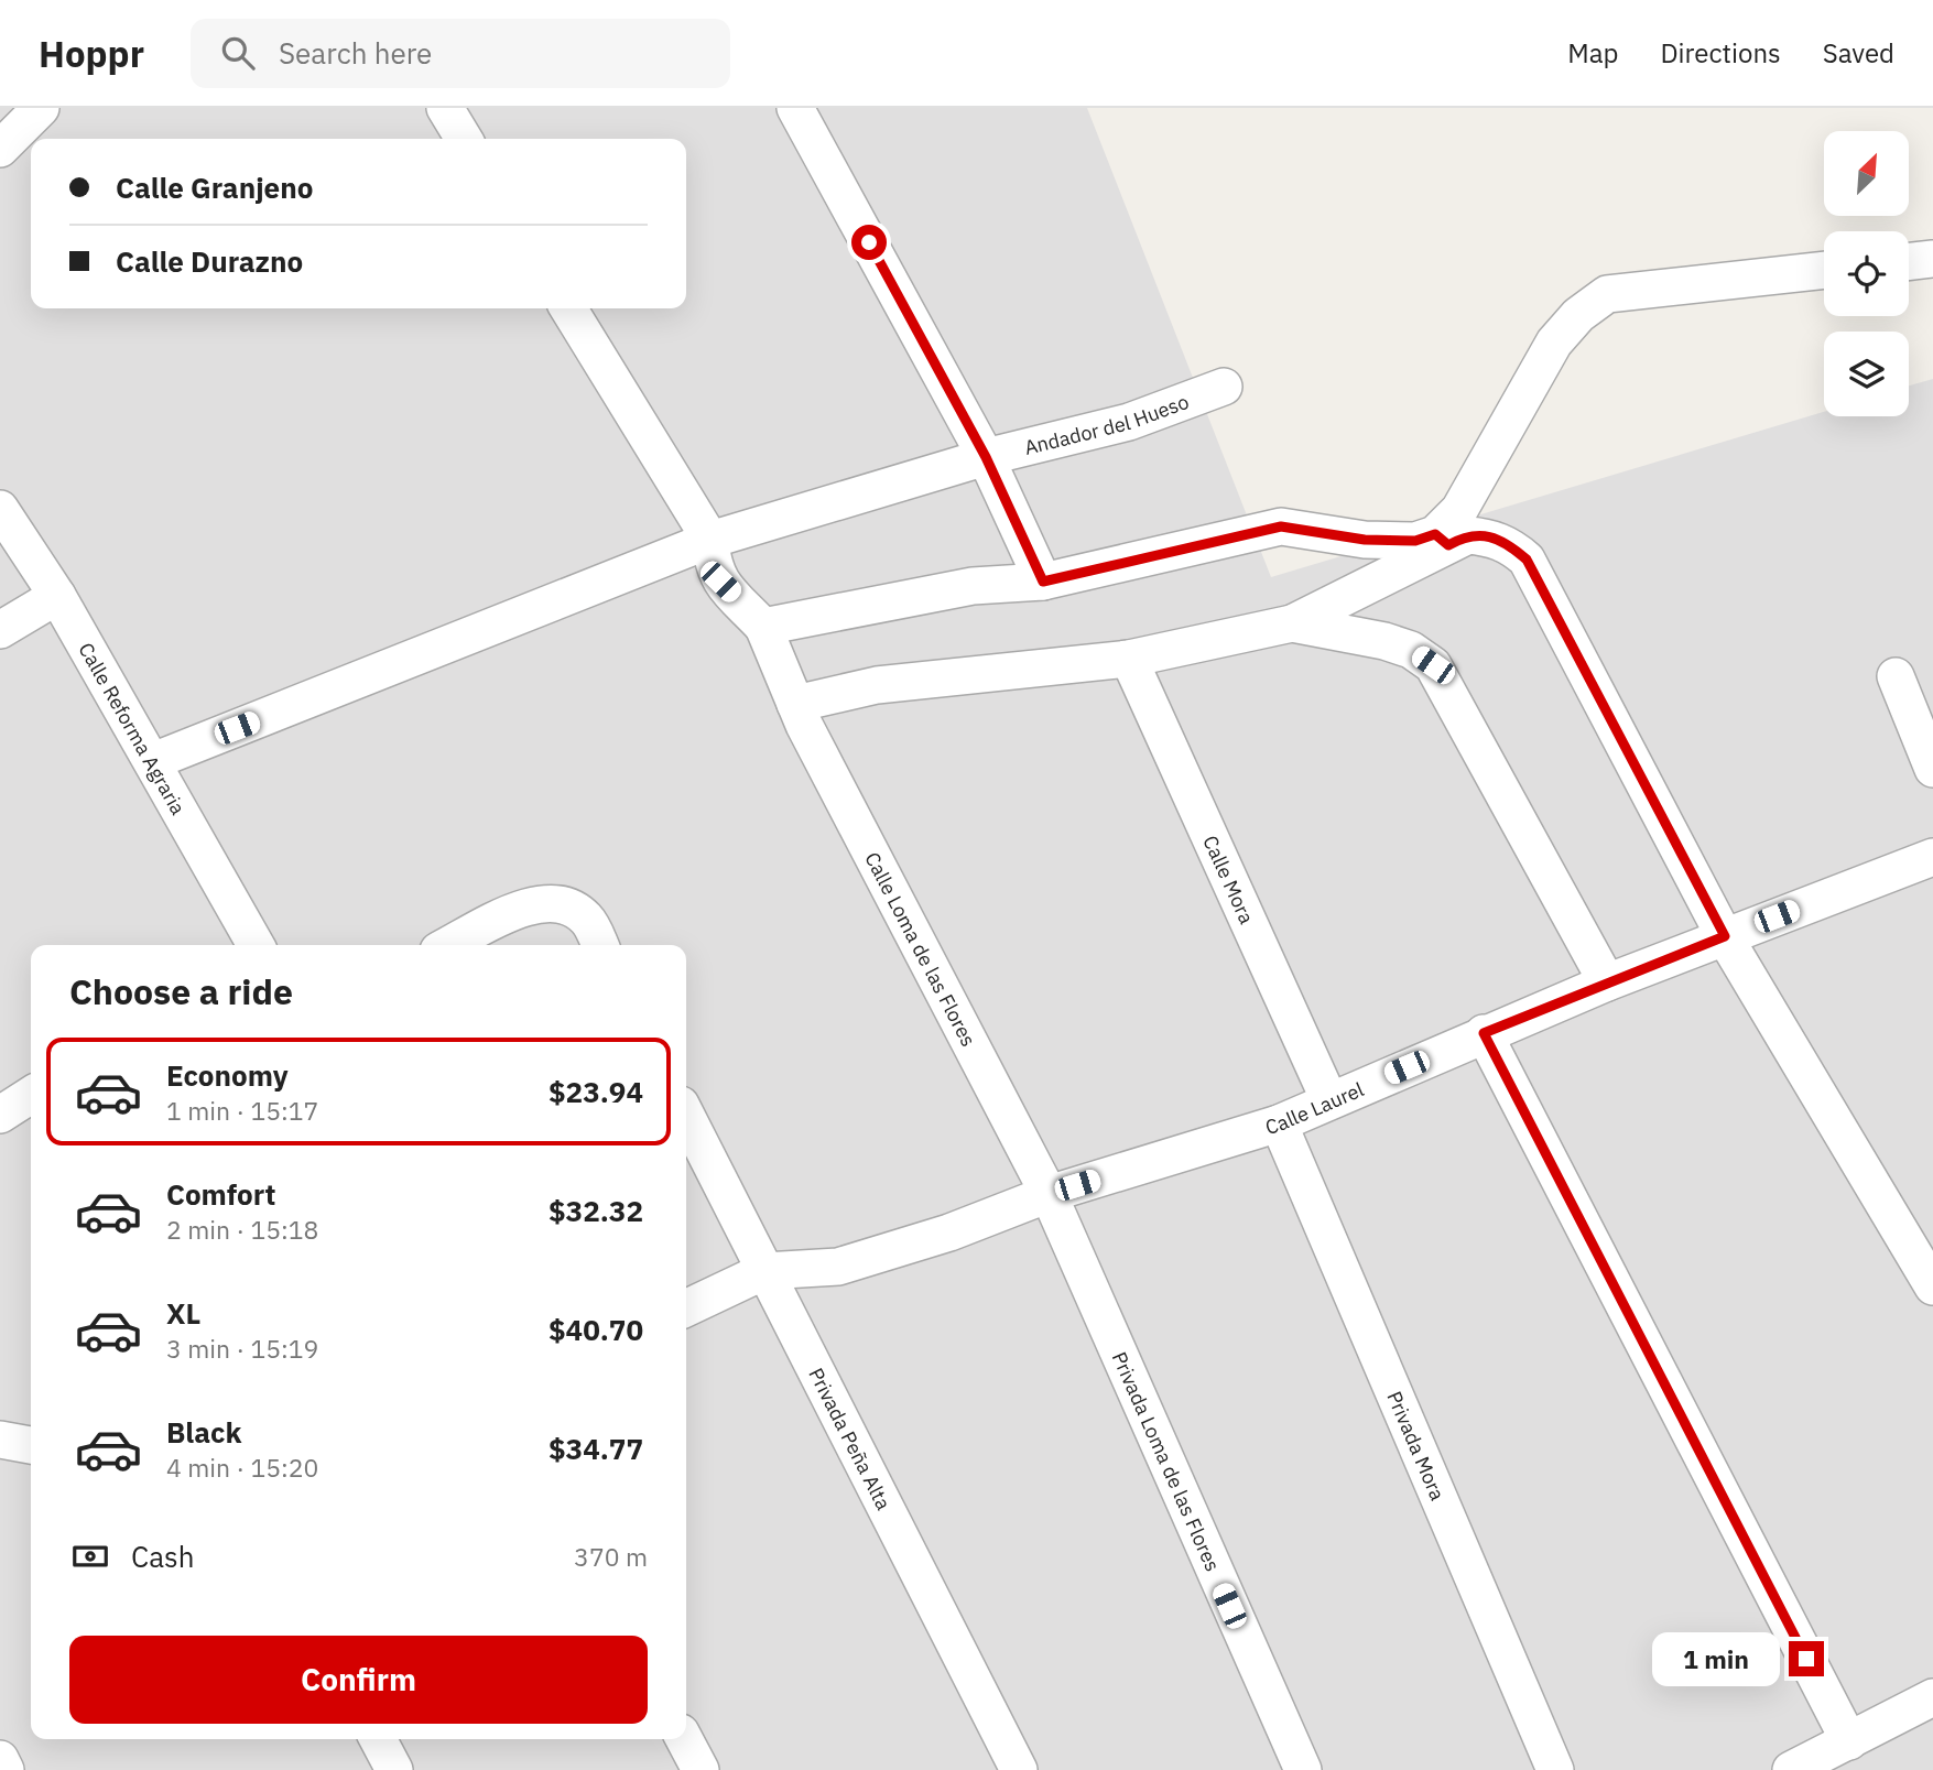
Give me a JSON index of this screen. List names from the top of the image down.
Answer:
{
  "streets": {
    "street": [
      "Andador del Hueso",
      "Calle Reforma Agraria",
      "Calle Mora",
      "Calle Loma de las Flores",
      "Calle Laurel",
      "Privada Peña Alta",
      "Privada Mora",
      "Privada Loma de las Flores"
    ]
  },
  "crossings": [
    ["Andador del Hueso", "Calle Reforma Agraria"],
    ["Calle Mora", "Calle Laurel"],
    ["Calle Loma de las Flores", "Calle Laurel"],
    ["Calle Loma de las Flores", "Privada Loma de las Flores"],
    ["Calle Laurel", "Privada Peña Alta"],
    ["Calle Laurel", "Privada Mora"],
    ["Calle Laurel", "Privada Loma de las Flores"]
  ],
  "north": "top right",
  "page": {
    "header": "Hoppr",
    "search": "Search here",
    "nav": ["Map", "Directions", "Saved"],
    "banner": ["Calle Granjeno", "Calle Durazno"],
    "heading": "Choose a ride",
    "list": [
      {
        "name": "Economy",
        "note": "1 min · 15:17",
        "value": "$23.94"
      },
      {
        "name": "Comfort",
        "note": "2 min · 15:18",
        "value": "$32.32"
      },
      {
        "name": "XL",
        "note": "3 min · 15:19",
        "value": "$40.70"
      },
      {
        "name": "Black",
        "note": "4 min · 15:20",
        "value": "$34.77"
      }
    ],
    "pay": ["Cash", "370 m"],
    "buttons": "Confirm",
    "bubble": "1 min"
  }
}
